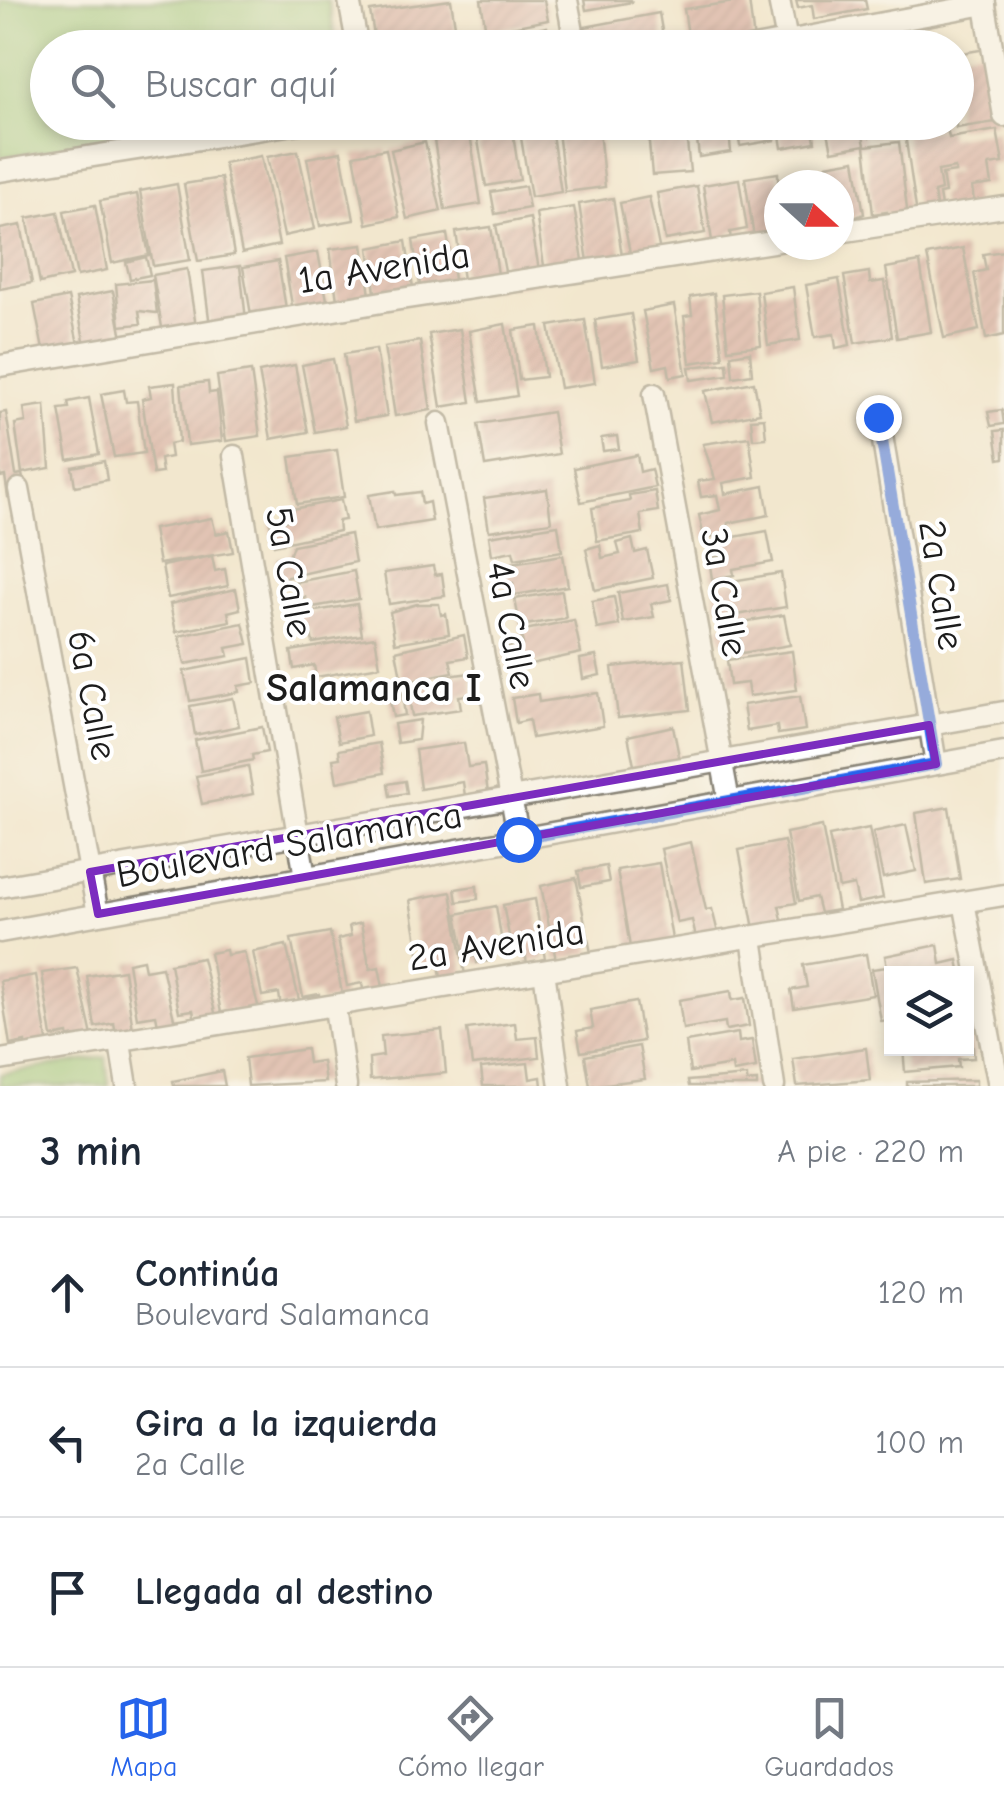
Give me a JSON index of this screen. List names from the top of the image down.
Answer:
{
  "streets": {
    "street": [
      "1a Avenida",
      "5a Calle",
      "2a Calle",
      "3a Calle",
      "4a Calle",
      "6a Calle",
      "Boulevard Salamanca",
      "2a Avenida"
    ]
  },
  "crossings": [
    ["5a Calle", "Boulevard Salamanca"],
    ["2a Calle", "Boulevard Salamanca"],
    ["3a Calle", "Boulevard Salamanca"],
    ["4a Calle", "Boulevard Salamanca"],
    ["6a Calle", "Boulevard Salamanca"]
  ],
  "districts": ["Salamanca I"],
  "north": "right",
  "page": {
    "search": "Buscar aquí",
    "heading": ["3 min", "A pie · 220 m"],
    "list": [
      ["Continúa", "Boulevard Salamanca", "120 m"],
      ["Gira a la izquierda", "2a Calle", "100 m"],
      "Llegada al destino"
    ],
    "nav": ["Mapa", "Cómo llegar", "Guardados"]
  }
}
